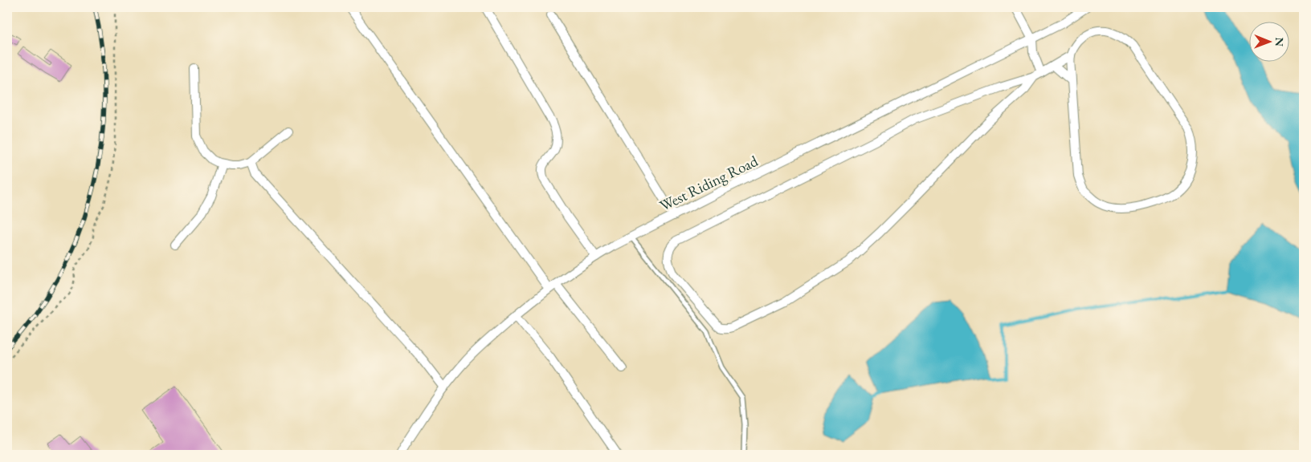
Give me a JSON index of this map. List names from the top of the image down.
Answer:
{
  "streets": {
    "street": ["West Riding Road"]
  },
  "north": "right"
}
